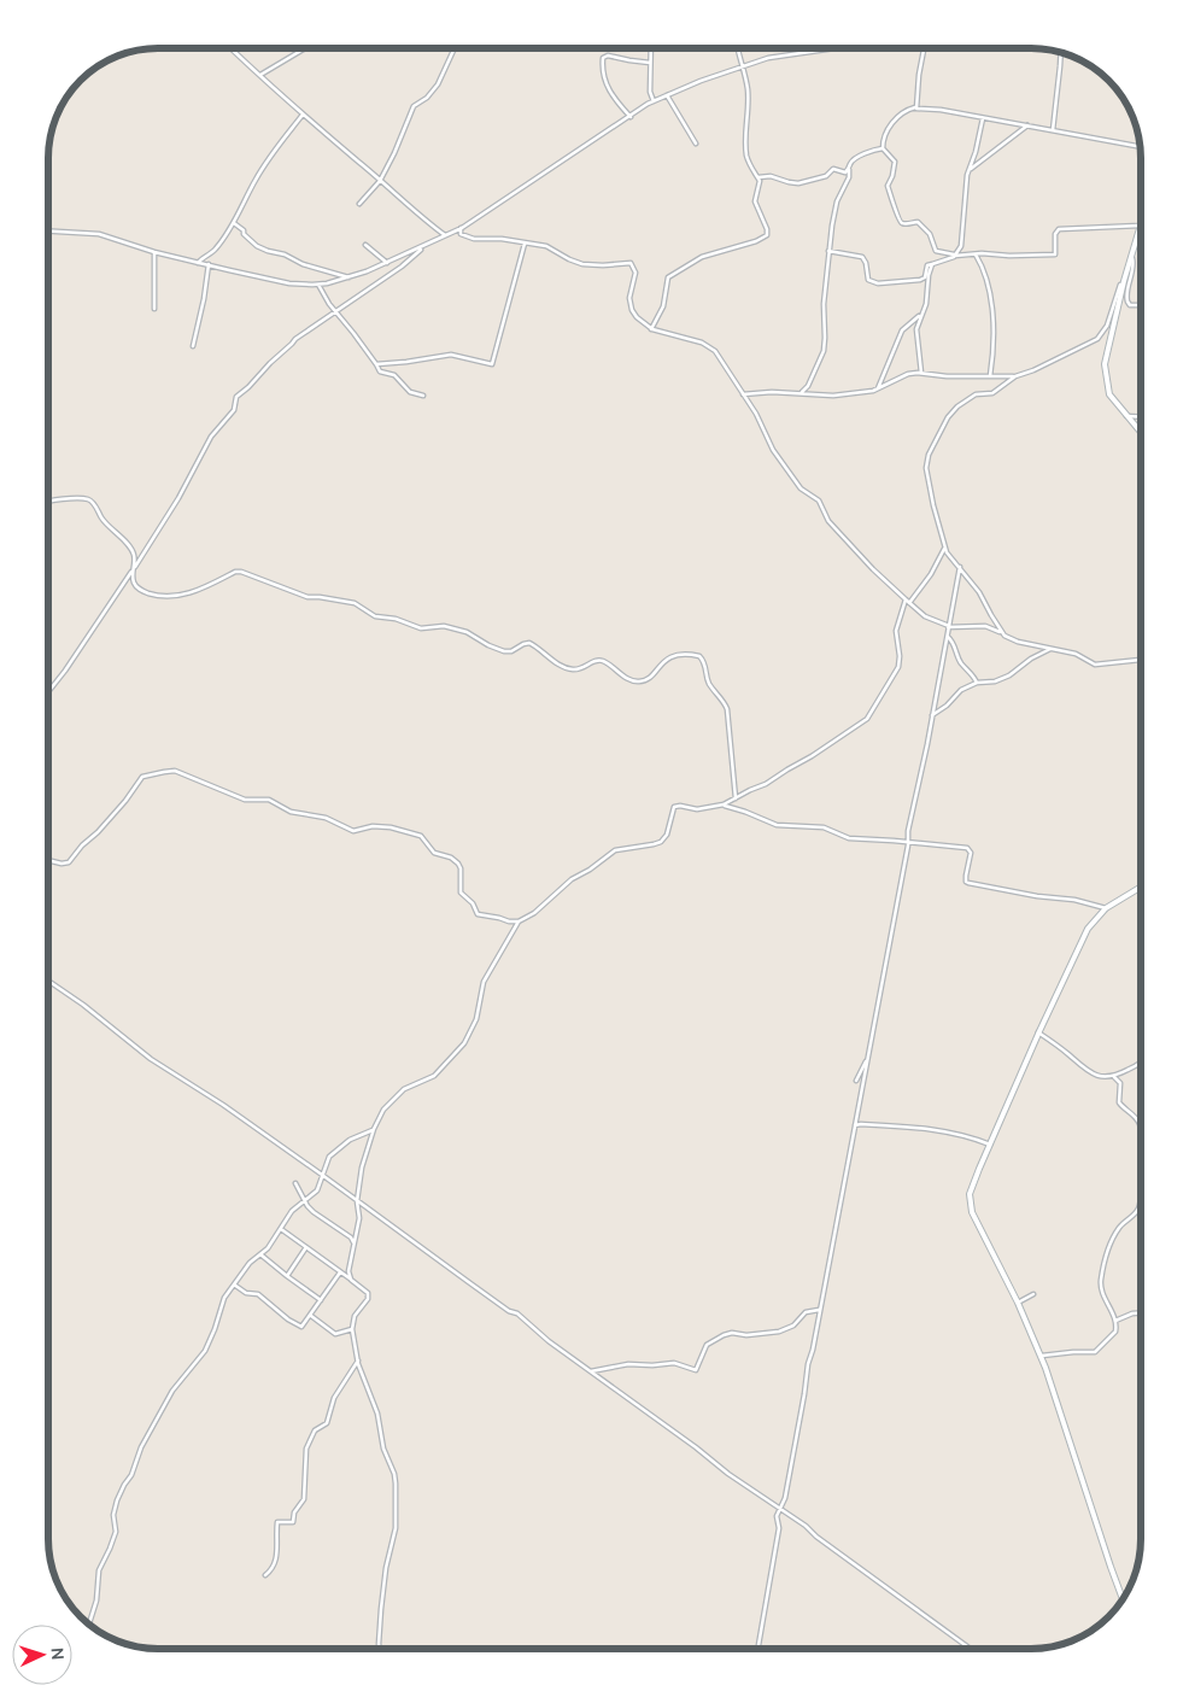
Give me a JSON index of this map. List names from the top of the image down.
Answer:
{
  "north": "right"
}
